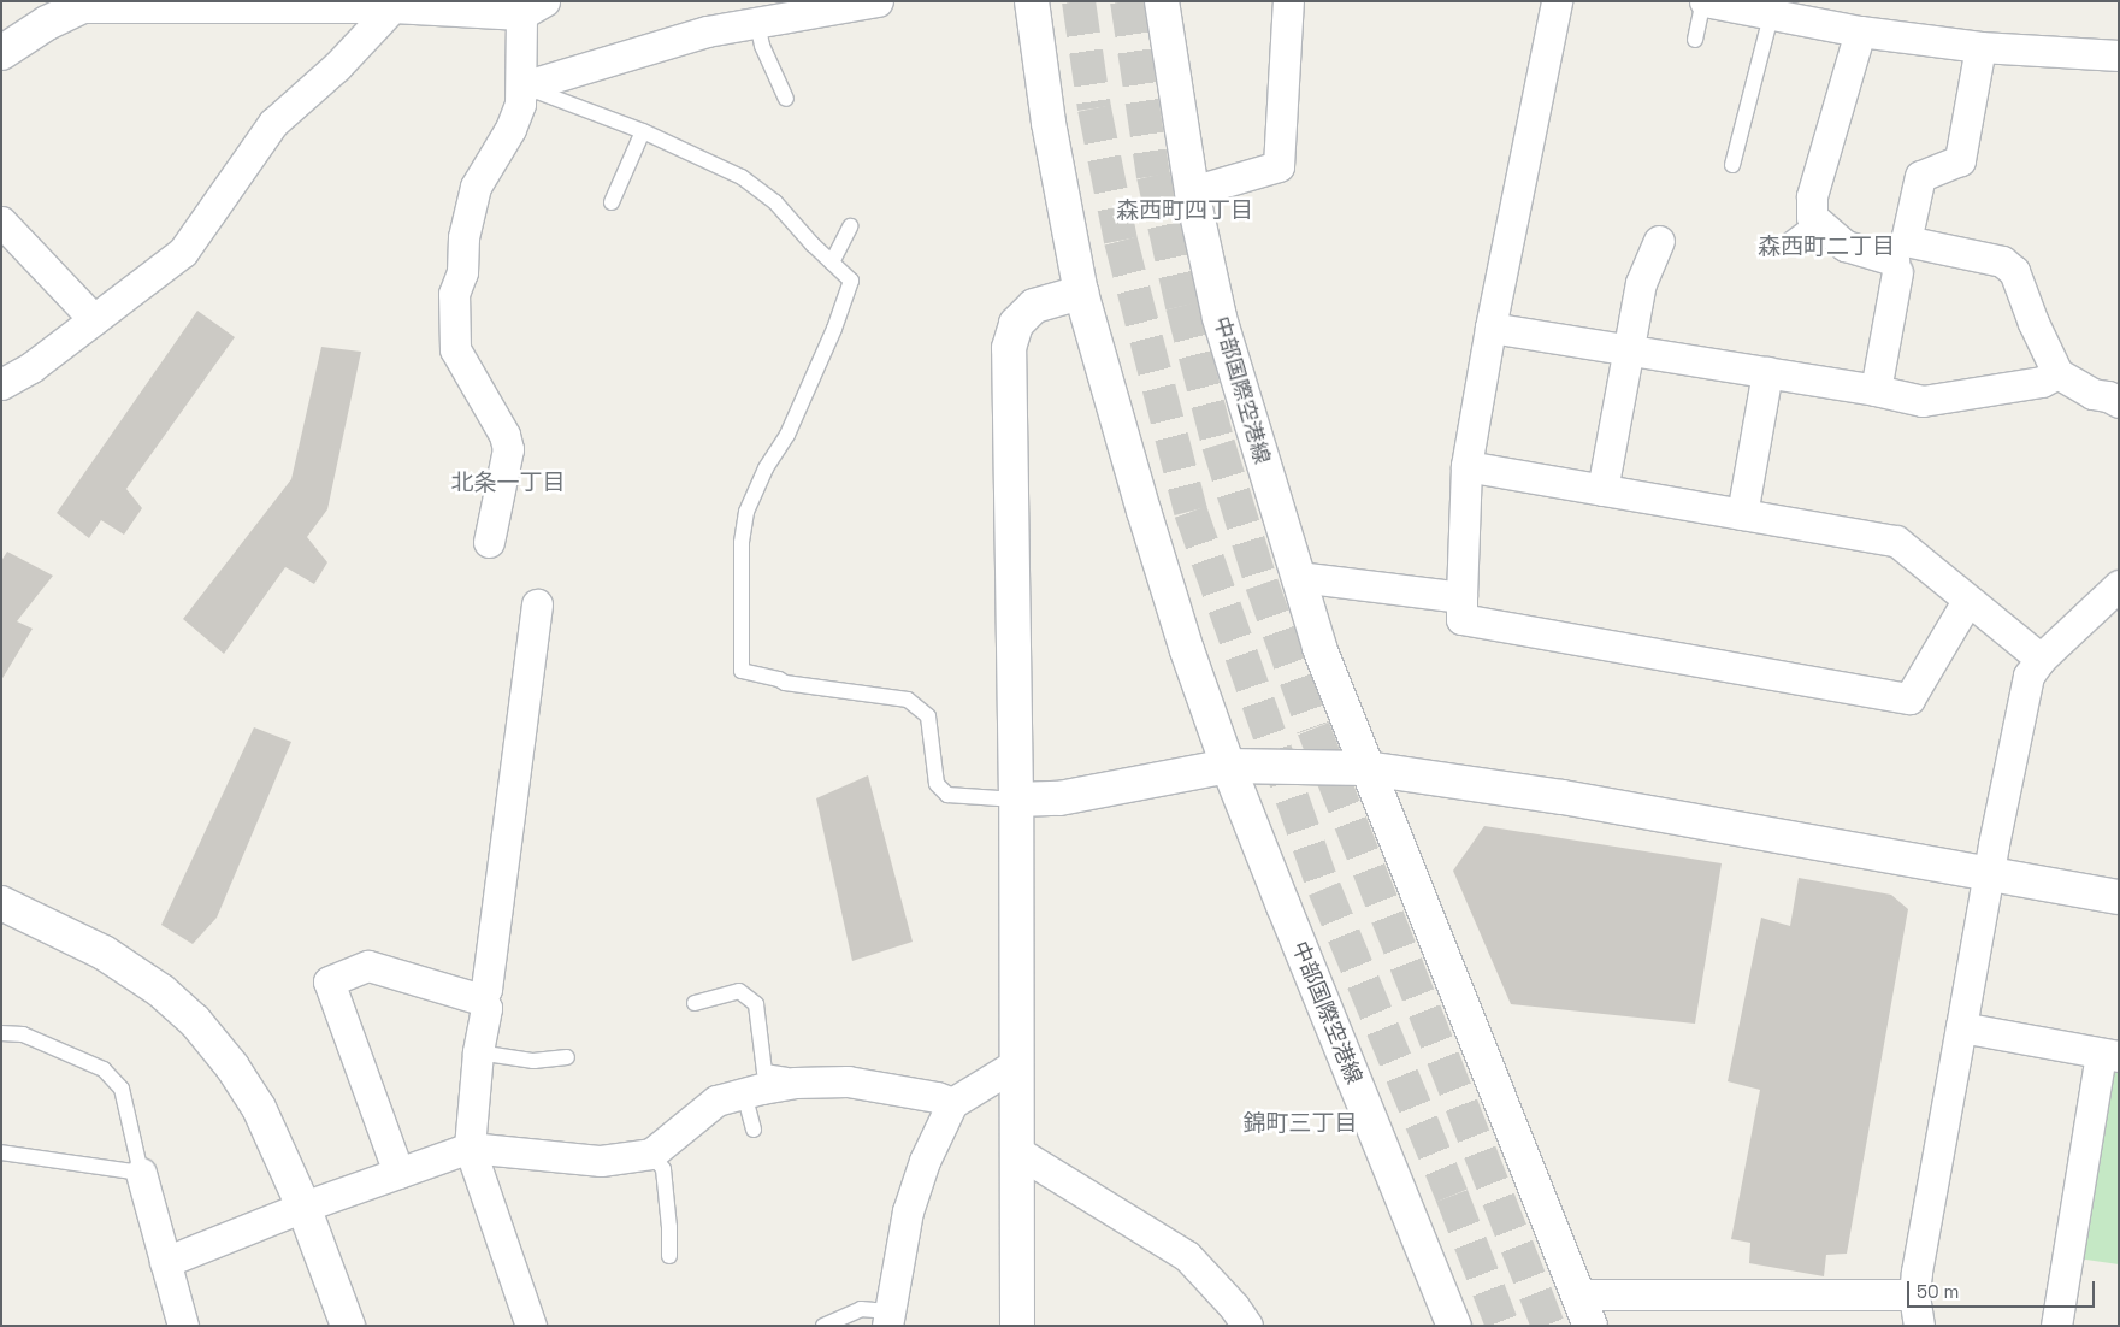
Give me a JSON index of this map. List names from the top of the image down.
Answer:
{
  "streets": {
    "main road": ["中部国際空港線"]
  },
  "districts": [
    "森西町四丁目",
    "森西町二丁目",
    "北条一丁目",
    "錦町三丁目"
  ],
  "scale_bar": "50 m"
}
